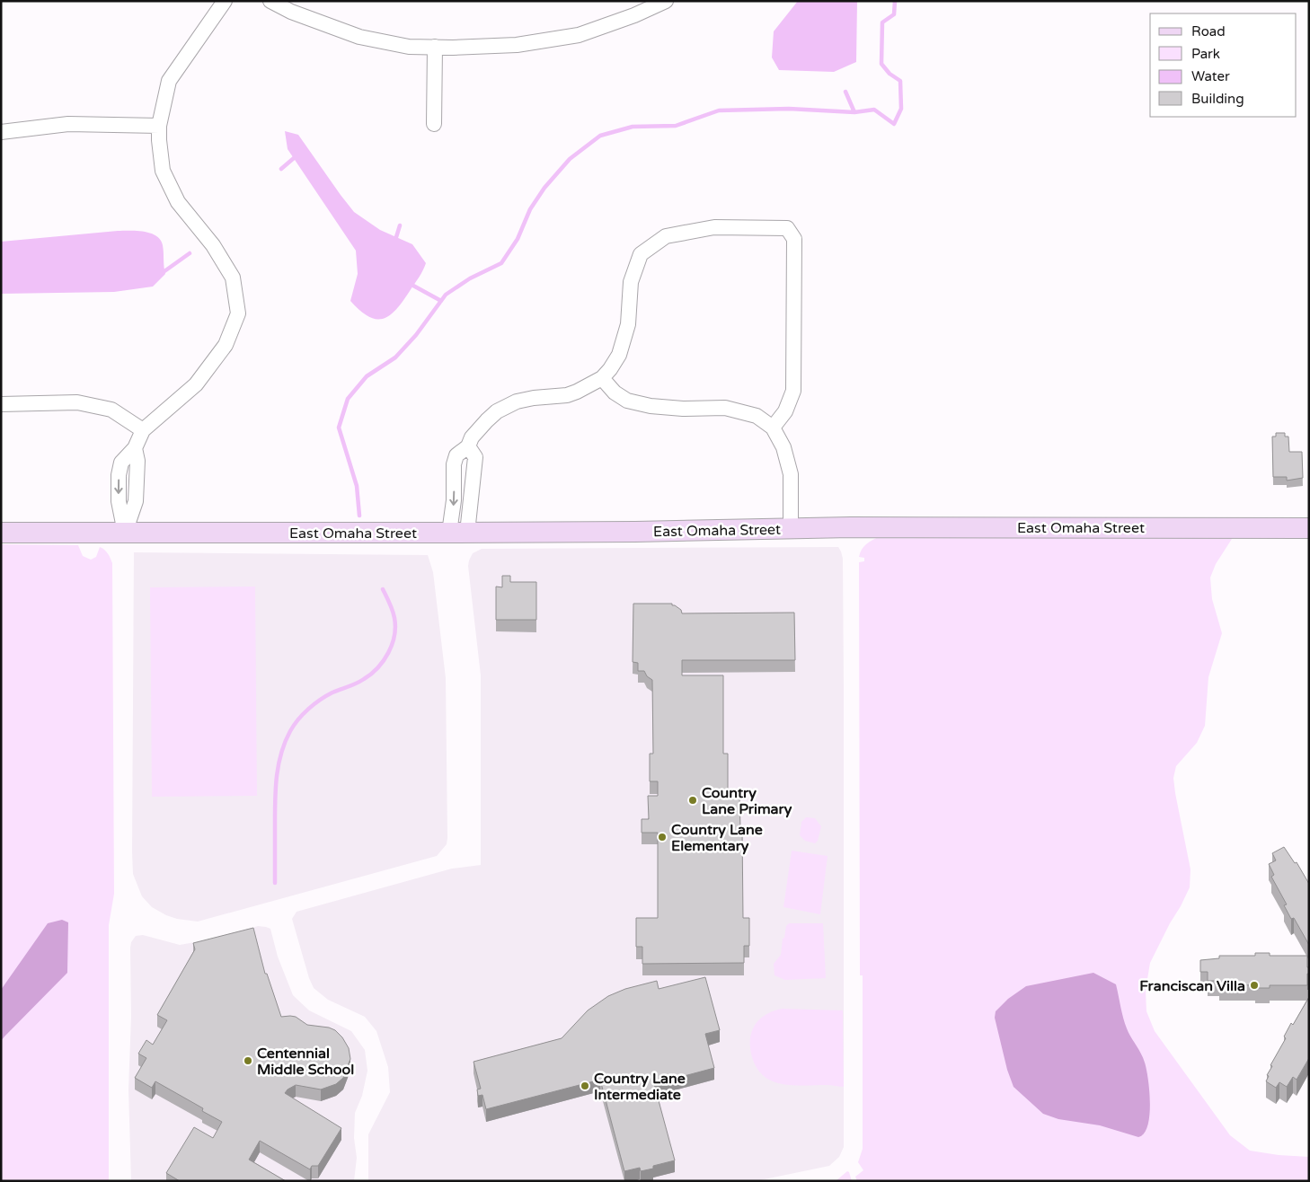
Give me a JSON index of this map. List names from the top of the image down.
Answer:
{
  "streets": {
    "main road": ["East Omaha Street"]
  },
  "places": [
    "Country Lane Primary",
    "Country Lane Elementary",
    "Franciscan Villa",
    "Centennial Middle School",
    "Country Lane Intermediate"
  ],
  "legend": [
    "Road",
    "Park",
    "Water",
    "Building"
  ]
}
